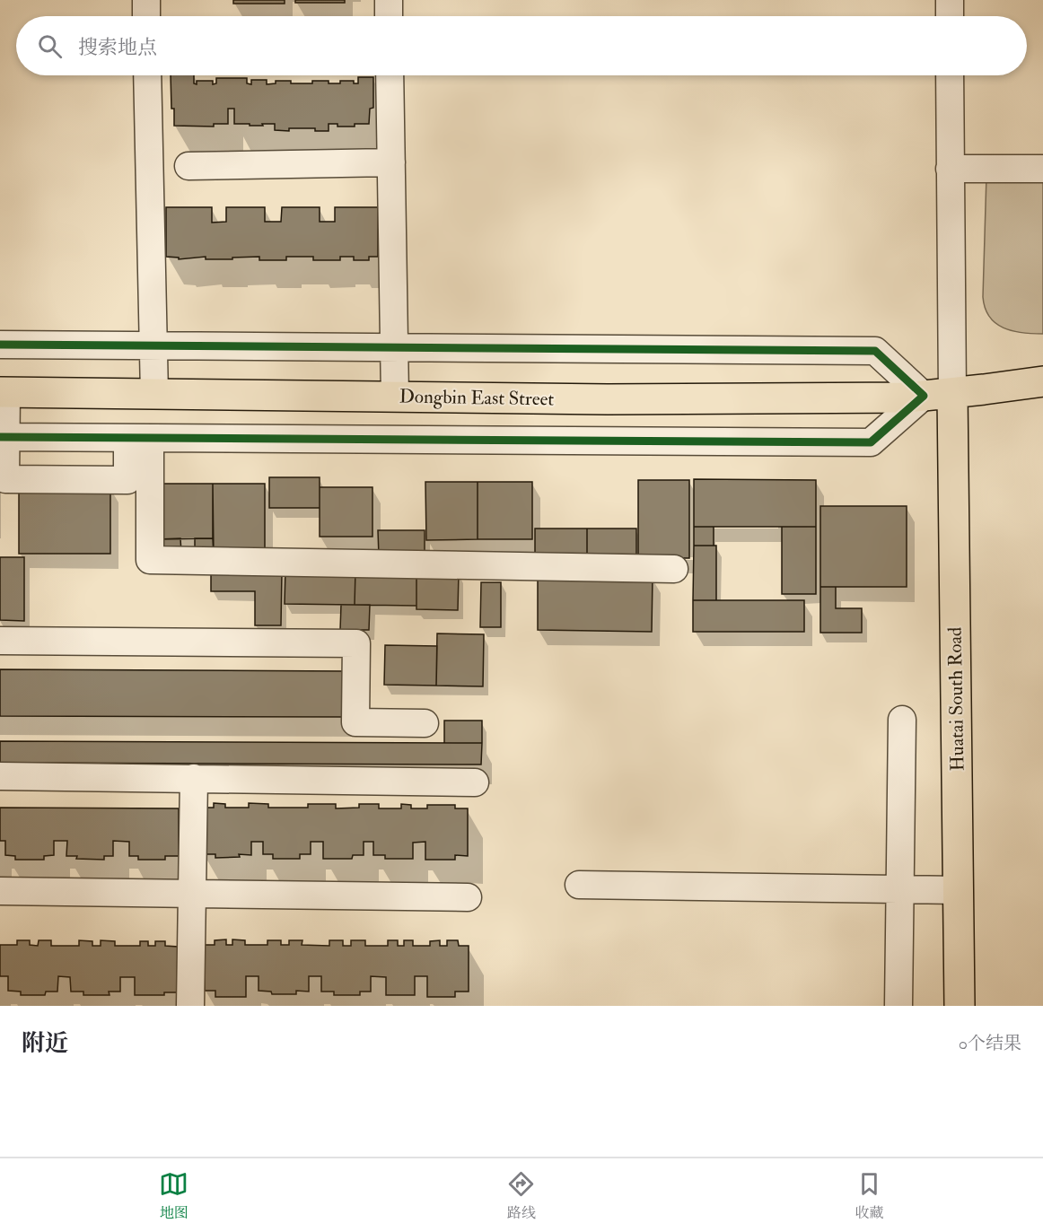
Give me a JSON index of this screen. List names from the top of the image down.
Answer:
{
  "streets": {
    "main road": ["Dongbin East Street", "Huatai South Road"]
  },
  "crossings": [
    ["Dongbin East Street", "Huatai South Road"]
  ],
  "page": {
    "search": "搜索地点",
    "heading": ["附近", "0个结果"],
    "nav": ["地图", "路线", "收藏"]
  }
}
